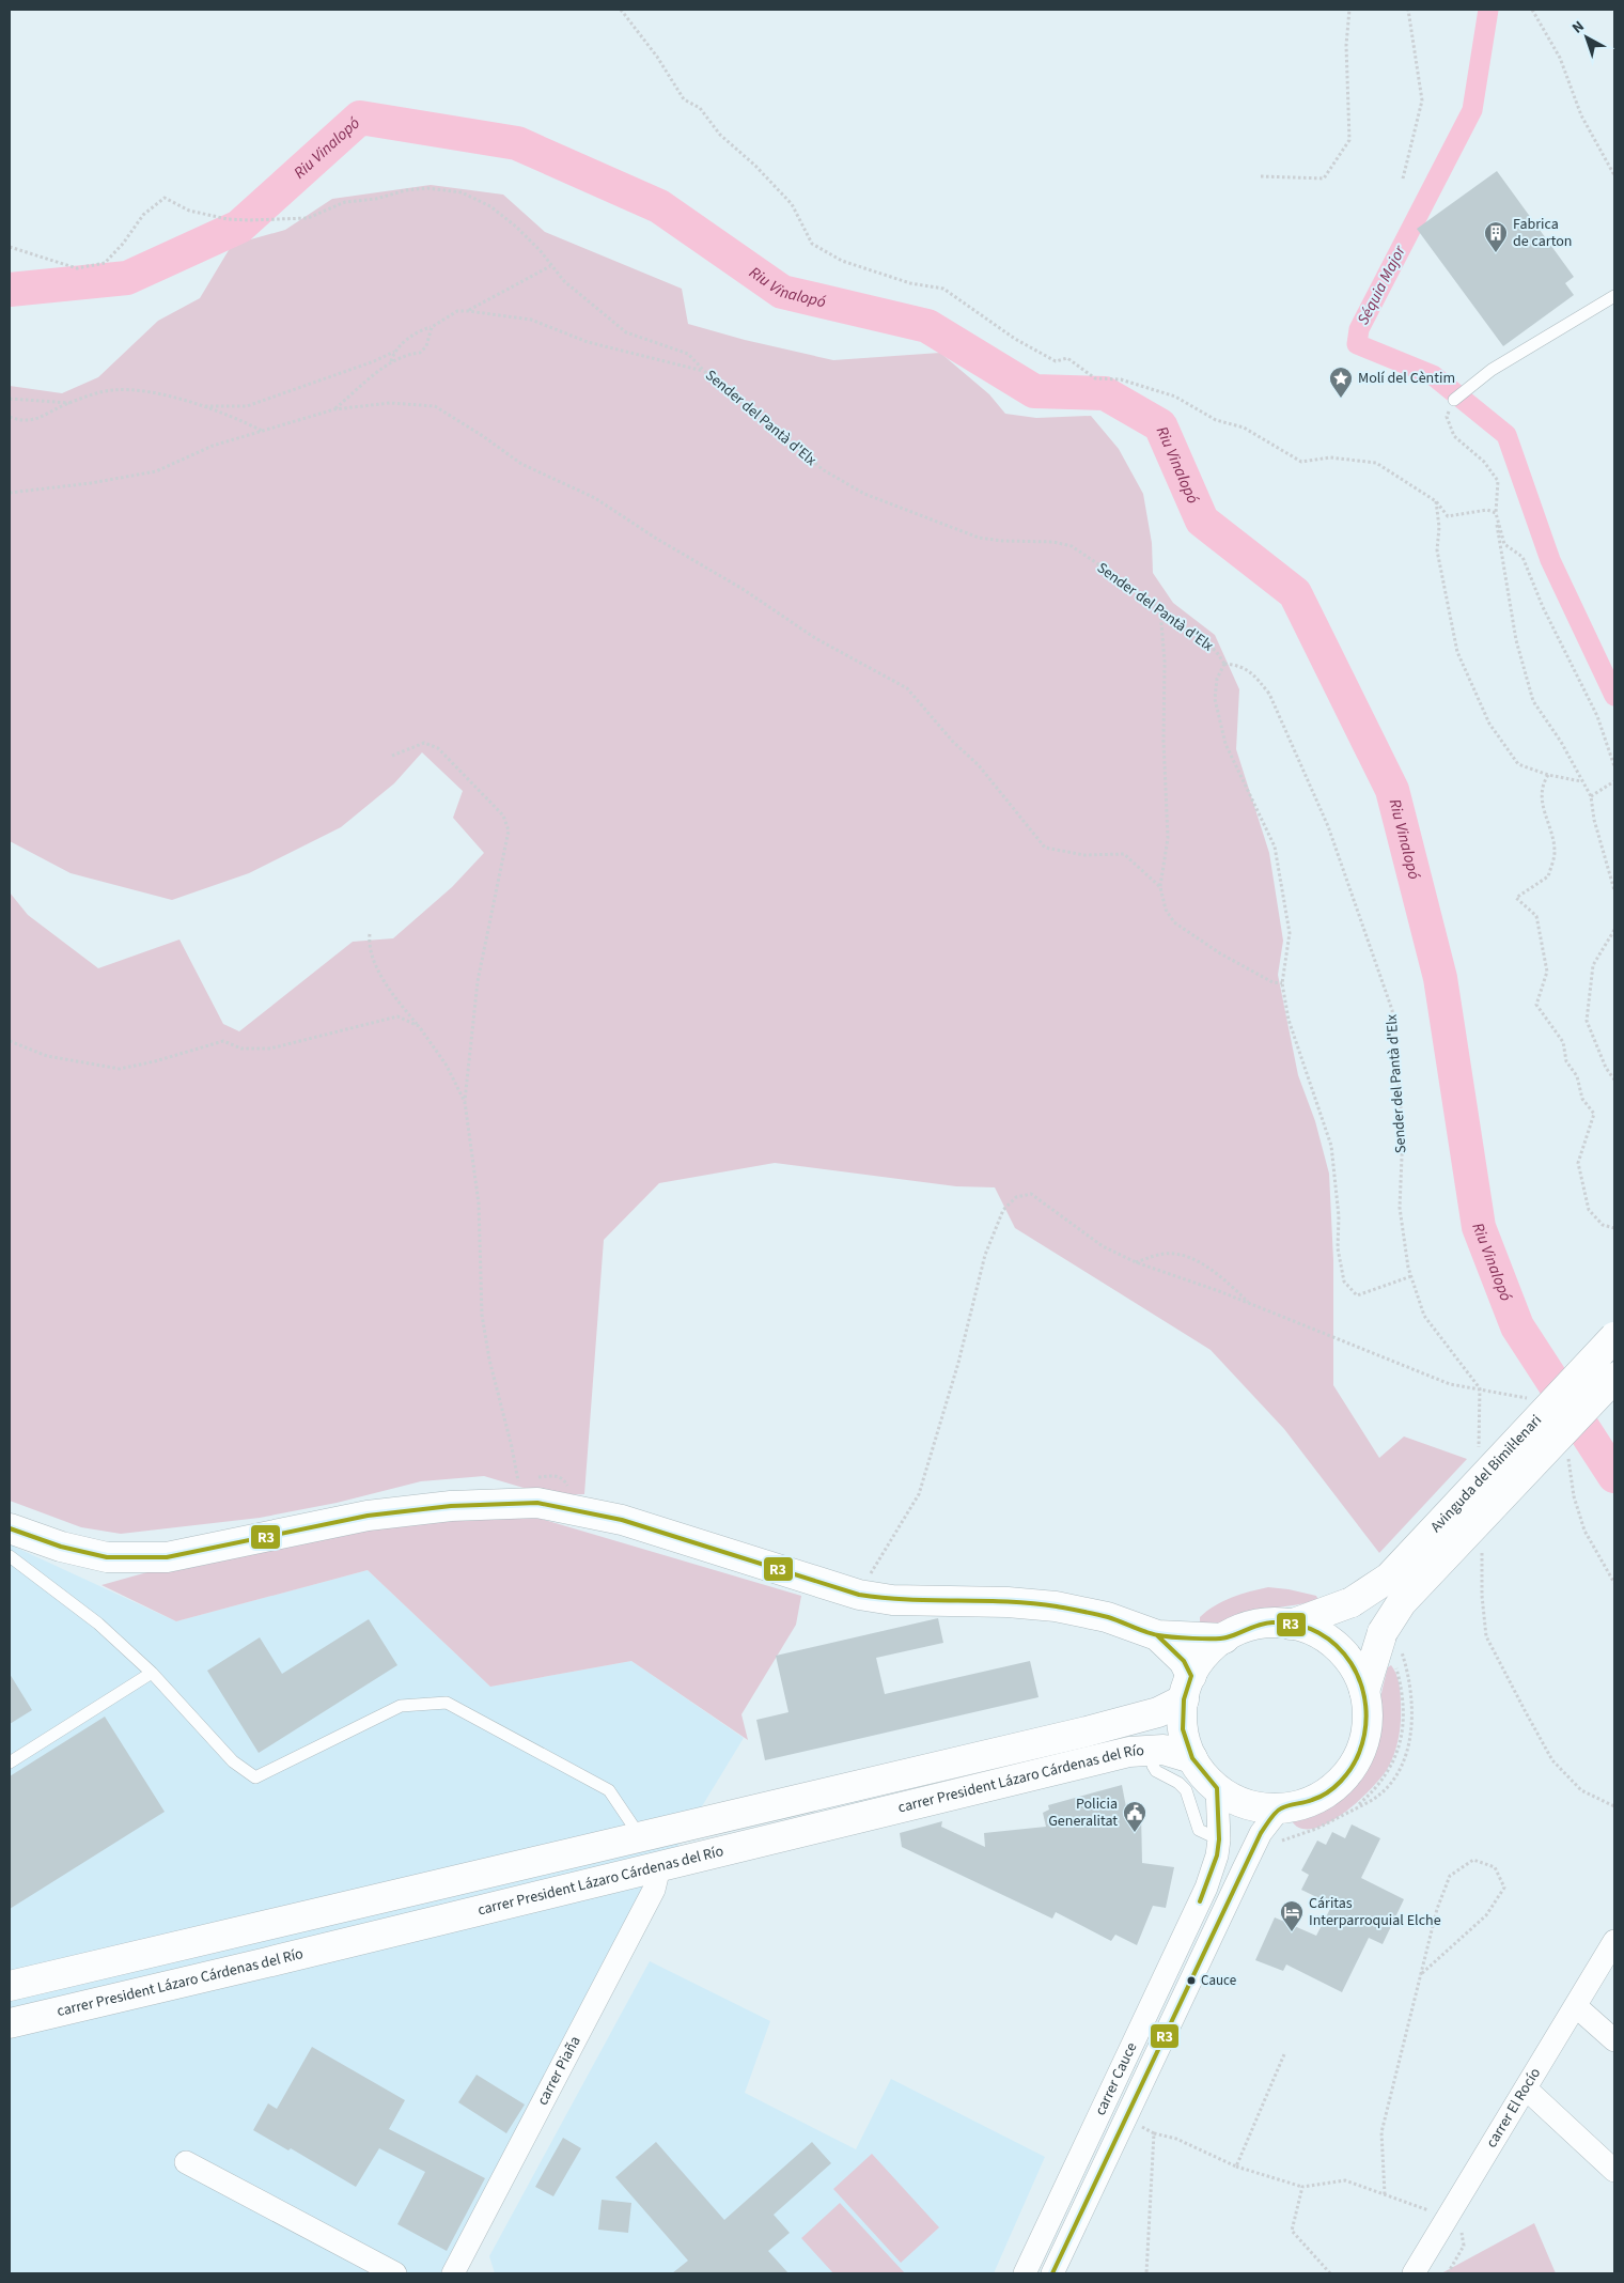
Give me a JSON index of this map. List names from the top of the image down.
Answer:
{
  "streets": {
    "main road": ["Avinguda del Bimil·lenari", "carrer President Lázaro Cárdenas del Río"],
    "street": ["carrer Piaña", "carrer Cauce", "carrer El Rocío"],
    "path": ["Sender del Pantà d'Elx"]
  },
  "crossings": [
    ["Avinguda del Bimil·lenari", "carrer President Lázaro Cárdenas del Río"],
    ["Avinguda del Bimil·lenari", "carrer Cauce"],
    ["carrer President Lázaro Cárdenas del Río", "carrer Piaña"],
    ["carrer President Lázaro Cárdenas del Río", "carrer Cauce"]
  ],
  "water": ["Riu Vinalopó", "Séquia Major"],
  "places": {
    "building": ["Fabrica de carton"],
    "place": ["Molí del Cèntim"],
    "public building": ["Policia Generalitat"],
    "hotel": ["Cáritas Interparroquial Elche"],
    "other": ["Cauce"]
  },
  "lines": ["transit line R3"],
  "north": "top left"
}
